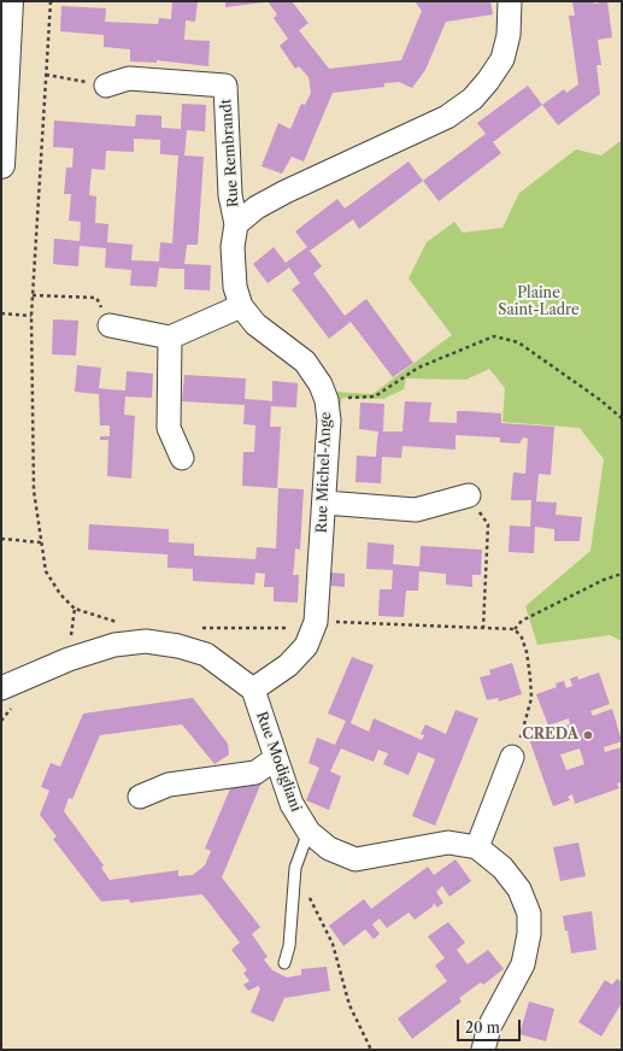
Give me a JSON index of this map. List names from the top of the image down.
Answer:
{
  "streets": {
    "street": ["Rue Rembrandt", "Rue Michel-Ange", "Rue Modigliani"]
  },
  "crossings": [
    ["Rue Rembrandt", "Rue Michel-Ange"],
    ["Rue Michel-Ange", "Rue Modigliani"]
  ],
  "parks": ["Plaine Saint-Ladre"],
  "places": ["CREDA"],
  "scale_bar": "20 m"
}
